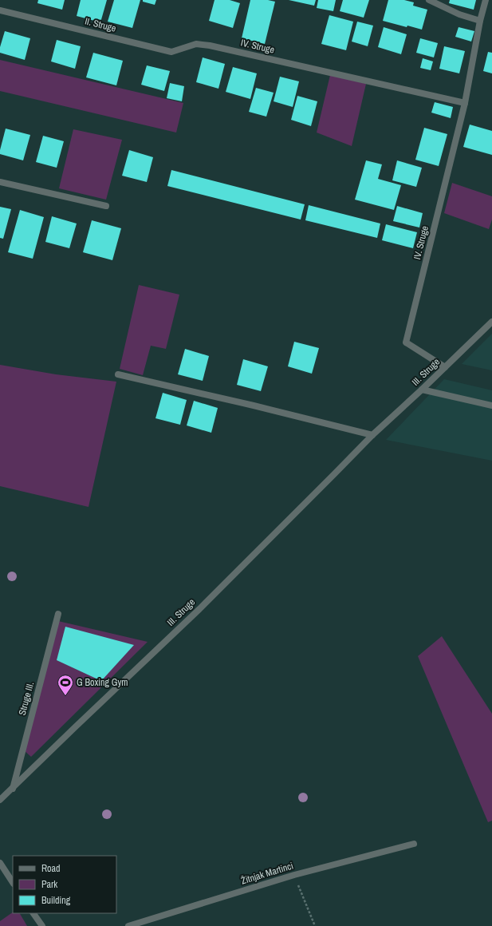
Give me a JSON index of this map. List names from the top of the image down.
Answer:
{
  "streets": {
    "street": [
      "II. Struge",
      "IV. Struge",
      "III. Struge",
      "Struge III.",
      "Žitnjak Martinci"
    ]
  },
  "crossings": [
    ["II. Struge", "IV. Struge"],
    ["IV. Struge", "III. Struge"],
    ["III. Struge", "Struge III."]
  ],
  "places": {
    "sports": ["G Boxing Gym"]
  },
  "legend": ["Road", "Park", "Building"]
}
